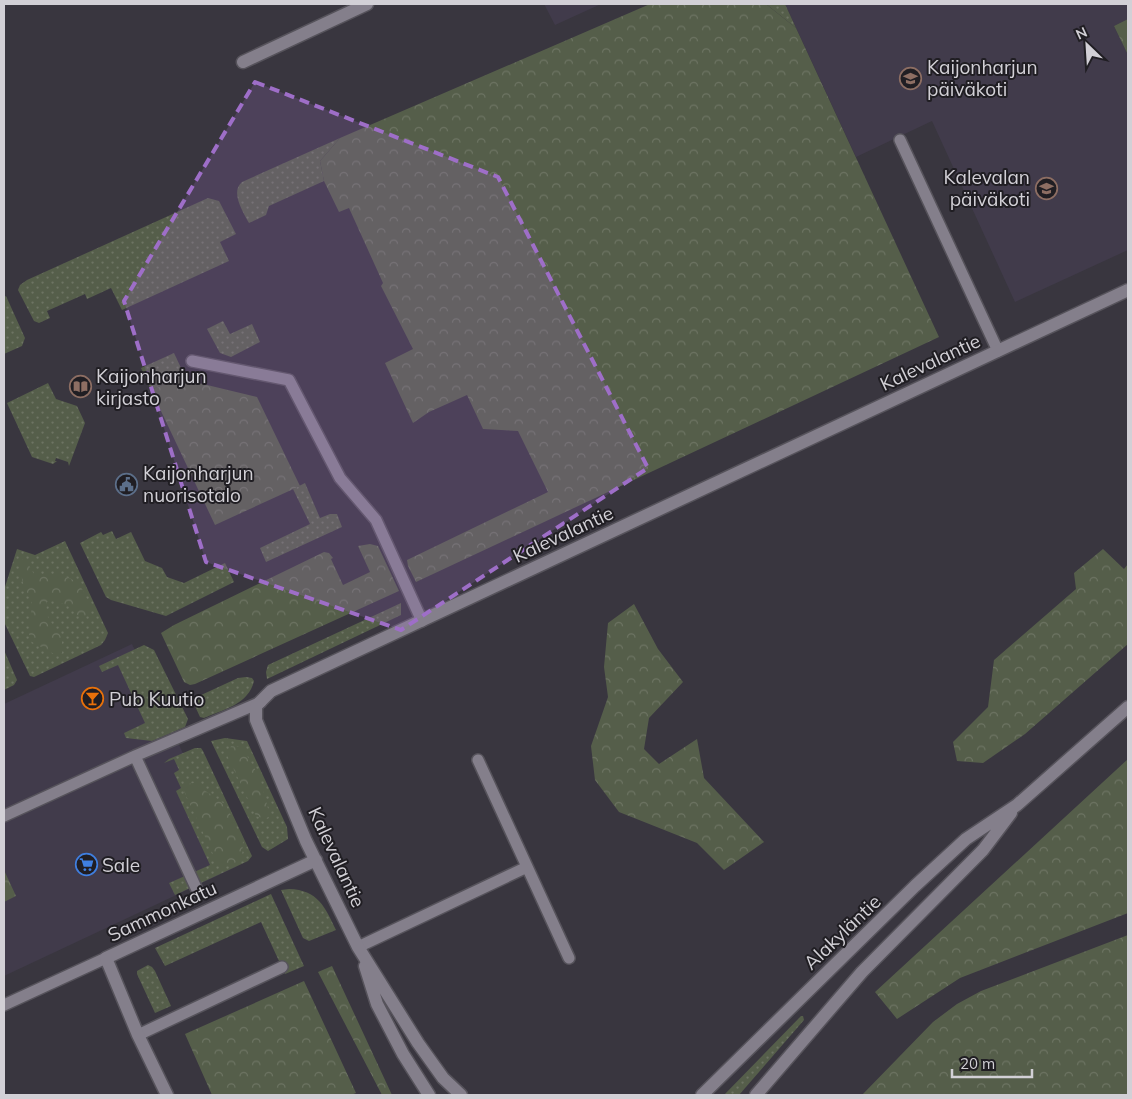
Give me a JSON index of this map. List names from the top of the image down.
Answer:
{
  "streets": {
    "street": ["Kalevalantie", "Sammonkatu", "Alakyläntie"]
  },
  "crossings": [
    ["Kalevalantie", "Sammonkatu"]
  ],
  "places": {
    "school or university": ["Kaijonharjun päiväkoti", "Kalevalan päiväkoti"],
    "library": ["Kaijonharjun kirjasto"],
    "public building": ["Kaijonharjun nuorisotalo"],
    "bar": ["Pub Kuutio"],
    "supermarket": ["Sale"]
  },
  "scale_bar": "20 m",
  "north": "top left"
}
